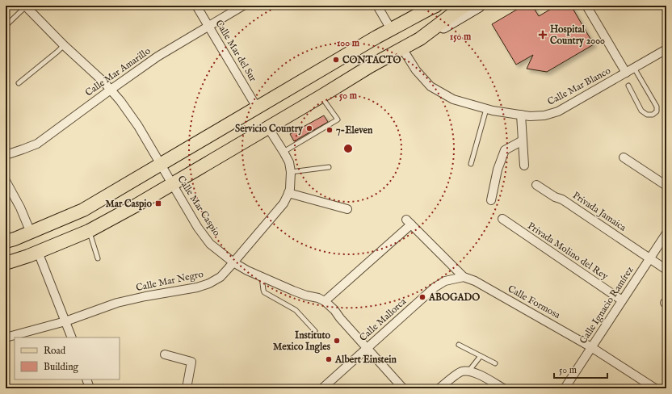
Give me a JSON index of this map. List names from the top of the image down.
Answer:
{
  "streets": {
    "street": [
      "Calle Mar del Sur",
      "Calle Mar Amarillo",
      "Calle Mar Blanco",
      "Calle Mar Caspio",
      "Privada Jamaica",
      "Privada Molino del Rey",
      "Calle Mar Negro",
      "Calle Formosa",
      "Calle Ignacio Ramírez",
      "Calle Mallorca"
    ]
  },
  "crossings": [
    ["Calle Mar del Sur", "Calle Mar Amarillo"],
    ["Calle Mar Amarillo", "Calle Mar Caspio"],
    ["Calle Mar Caspio", "Calle Mar Negro"],
    ["Calle Mar Caspio", "Calle Formosa"],
    ["Calle Mar Caspio", "Calle Mallorca"],
    ["Privada Jamaica", "Calle Ignacio Ramírez"],
    ["Privada Molino del Rey", "Calle Ignacio Ramírez"],
    ["Calle Formosa", "Calle Ignacio Ramírez"],
    ["Calle Formosa", "Calle Mallorca"]
  ],
  "places": {
    "health": ["Hospital Country 2000"],
    "other": [
      "CONTACTO",
      "Servicio Country",
      "7-Eleven",
      "ABOGADO",
      "Instituto Mexico Ingles",
      "Albert Einstein"
    ],
    "transit": ["Mar Caspio"]
  },
  "legend": ["Road", "Building"],
  "scale_bar": "50 m",
  "rings": ["150 m", "100 m", "50 m"]
}
